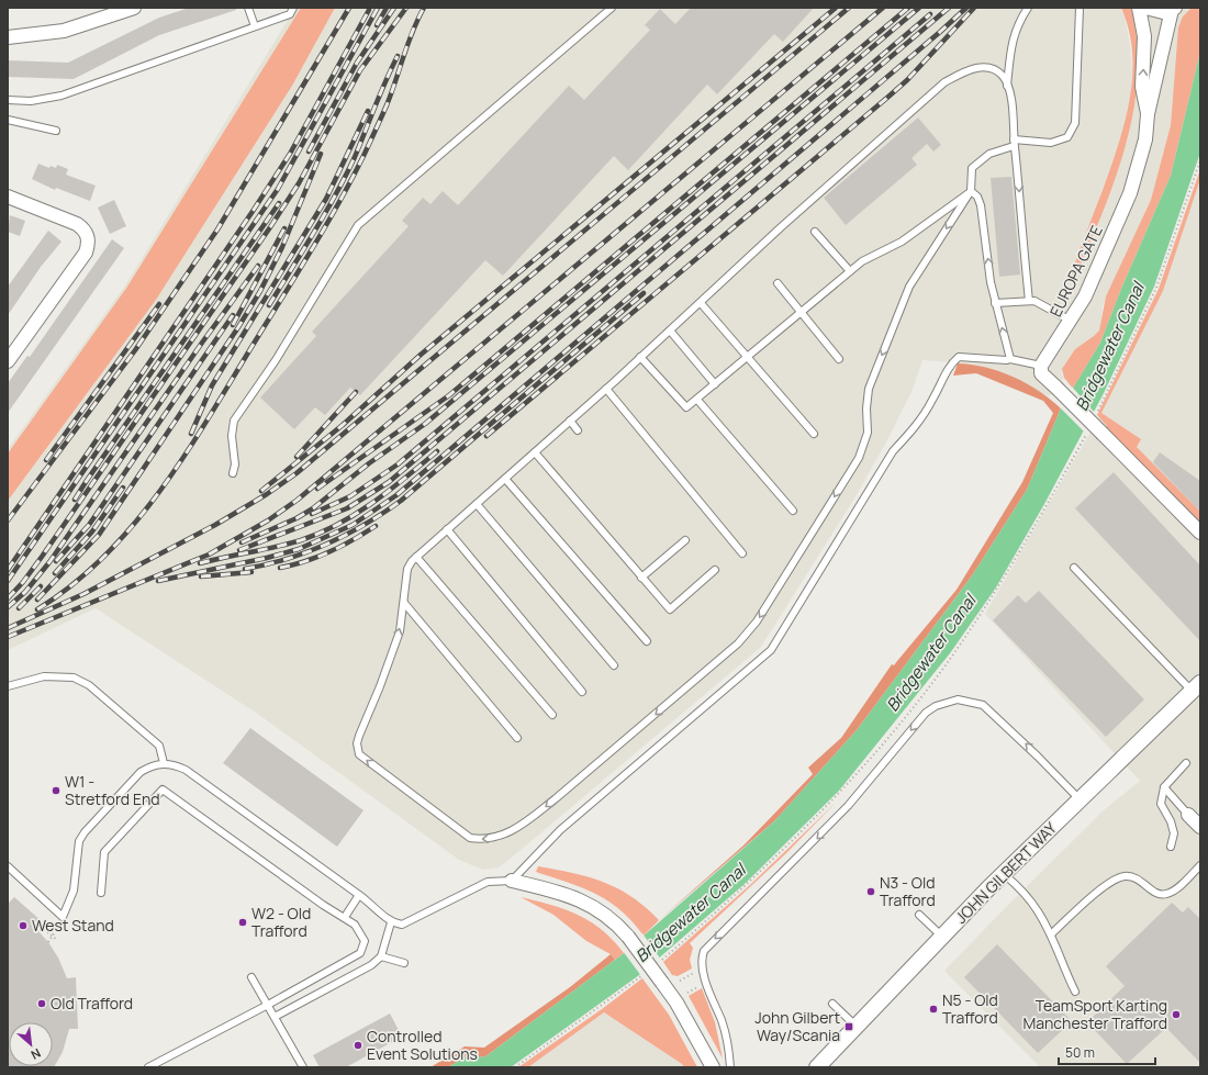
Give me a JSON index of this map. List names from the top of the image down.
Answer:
{
  "streets": {
    "street": ["EUROPA GATE", "JOHN GILBERT WAY"]
  },
  "water": ["Bridgewater Canal"],
  "places": {
    "other": [
      "W1 - Stretford End",
      "N3 - Old Trafford",
      "W2 - Old Trafford",
      "West Stand",
      "Old Trafford",
      "N5 - Old Trafford",
      "TeamSport Karting Manchester Trafford",
      "Controlled Event Solutions"
    ],
    "transit": ["John Gilbert Way/Scania"]
  },
  "scale_bar": "50 m",
  "north": "bottom right"
}
